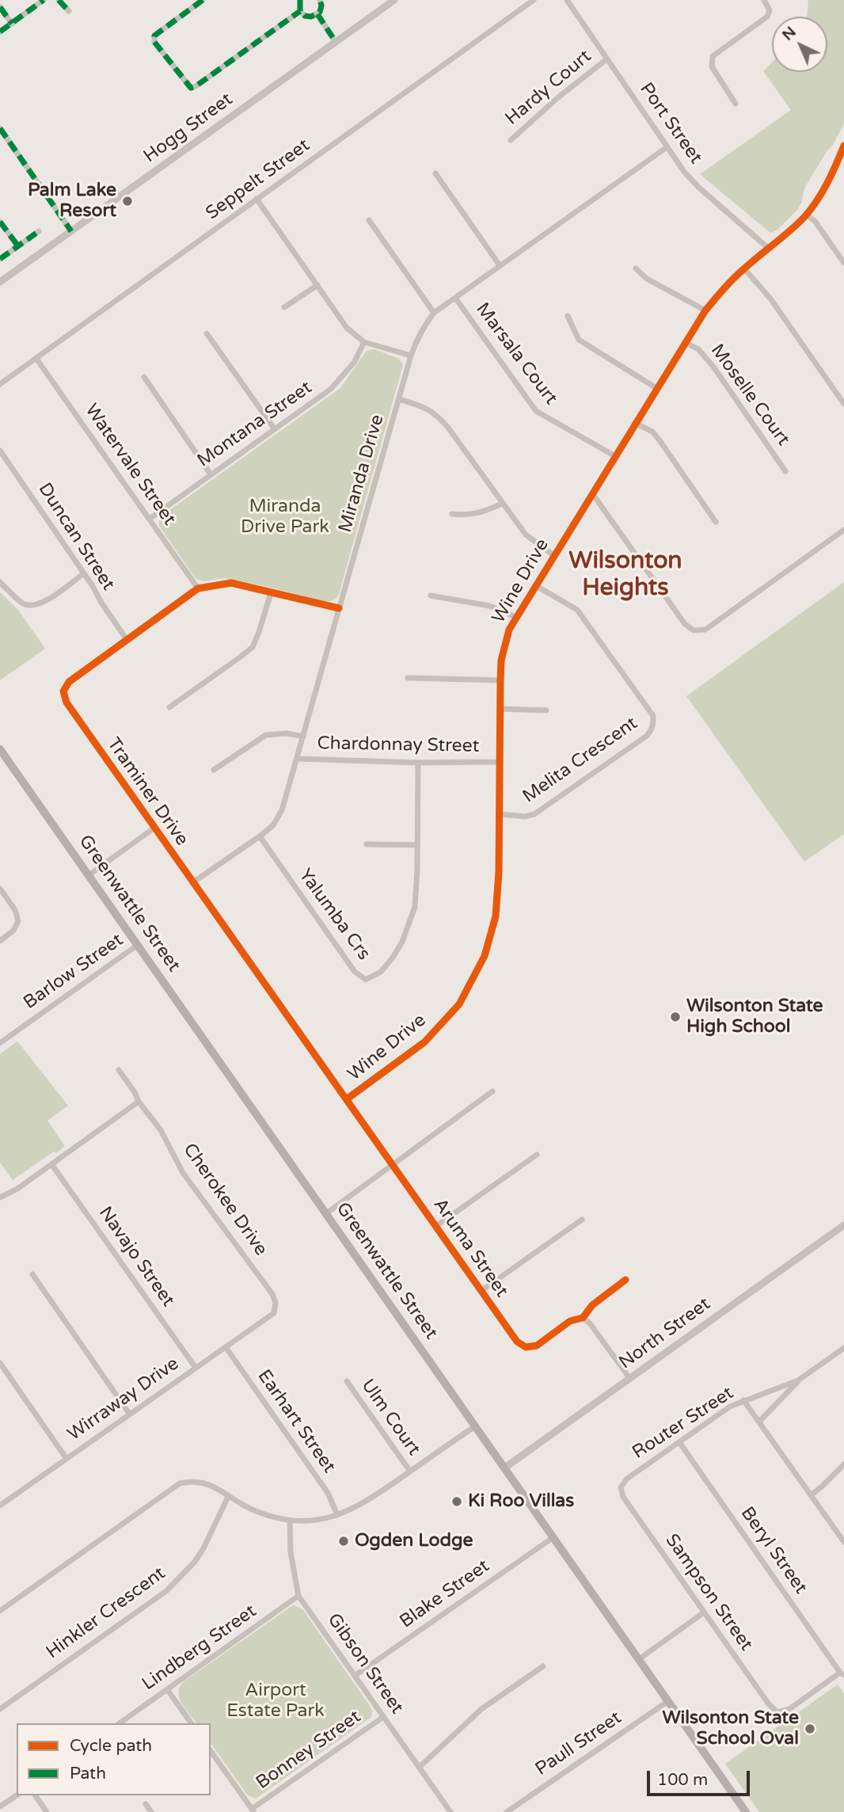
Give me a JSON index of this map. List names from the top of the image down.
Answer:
{
  "streets": {
    "main road": ["Greenwattle Street"],
    "street": [
      "Hardy Court",
      "Port Street",
      "Hogg Street",
      "Seppelt Street",
      "Marsala Court",
      "Moselle Court",
      "Montana Street",
      "Watervale Street",
      "Miranda Drive",
      "Duncan Street",
      "Wine Drive",
      "Chardonnay Street",
      "Melita Crescent",
      "Traminer Drive",
      "Yalumba Crs",
      "Barlow Street",
      "Cherokee Drive",
      "Aruma Street",
      "Navajo Street",
      "North Street",
      "Wirraway Drive",
      "Ulm Court",
      "Earhart Street",
      "Router Street",
      "Beryl Street",
      "Sampson Street",
      "Blake Street",
      "Hinkler Crescent",
      "Lindberg Street",
      "Gibson Street",
      "Paull Street",
      "Bonney Street"
    ]
  },
  "crossings": [
    ["Hardy Court", "Port Street"],
    ["Port Street", "Miranda Drive"],
    ["Port Street", "Wine Drive"],
    ["Seppelt Street", "Watervale Street"],
    ["Marsala Court", "Miranda Drive"],
    ["Marsala Court", "Wine Drive"],
    ["Moselle Court", "Wine Drive"],
    ["Montana Street", "Watervale Street"],
    ["Watervale Street", "Traminer Drive"],
    ["Miranda Drive", "Chardonnay Street"],
    ["Miranda Drive", "Traminer Drive"],
    ["Miranda Drive", "Yalumba Crs"],
    ["Duncan Street", "Traminer Drive"],
    ["Wine Drive", "Chardonnay Street"],
    ["Wine Drive", "Melita Crescent"],
    ["Wine Drive", "Traminer Drive"],
    ["Chardonnay Street", "Yalumba Crs"],
    ["Traminer Drive", "Aruma Street"],
    ["Greenwattle Street", "Barlow Street"],
    ["Greenwattle Street", "North Street"],
    ["Greenwattle Street", "Blake Street"],
    ["Greenwattle Street", "Paull Street"],
    ["Cherokee Drive", "Wirraway Drive"],
    ["Navajo Street", "Wirraway Drive"],
    ["Wirraway Drive", "Earhart Street"],
    ["Router Street", "Beryl Street"],
    ["Router Street", "Sampson Street"],
    ["Beryl Street", "Sampson Street"],
    ["Blake Street", "Gibson Street"],
    ["Lindberg Street", "Gibson Street"],
    ["Gibson Street", "Bonney Street"]
  ],
  "districts": ["Wilsonton Heights"],
  "parks": ["Miranda Drive Park", "Airport Estate Park"],
  "places": [
    "Palm Lake Resort",
    "Wilsonton State High School",
    "Ki Roo Villas",
    "Ogden Lodge",
    "Wilsonton State School Oval"
  ],
  "legend": ["Cycle path", "Path"],
  "scale_bar": "100 m",
  "north": "top left"
}
